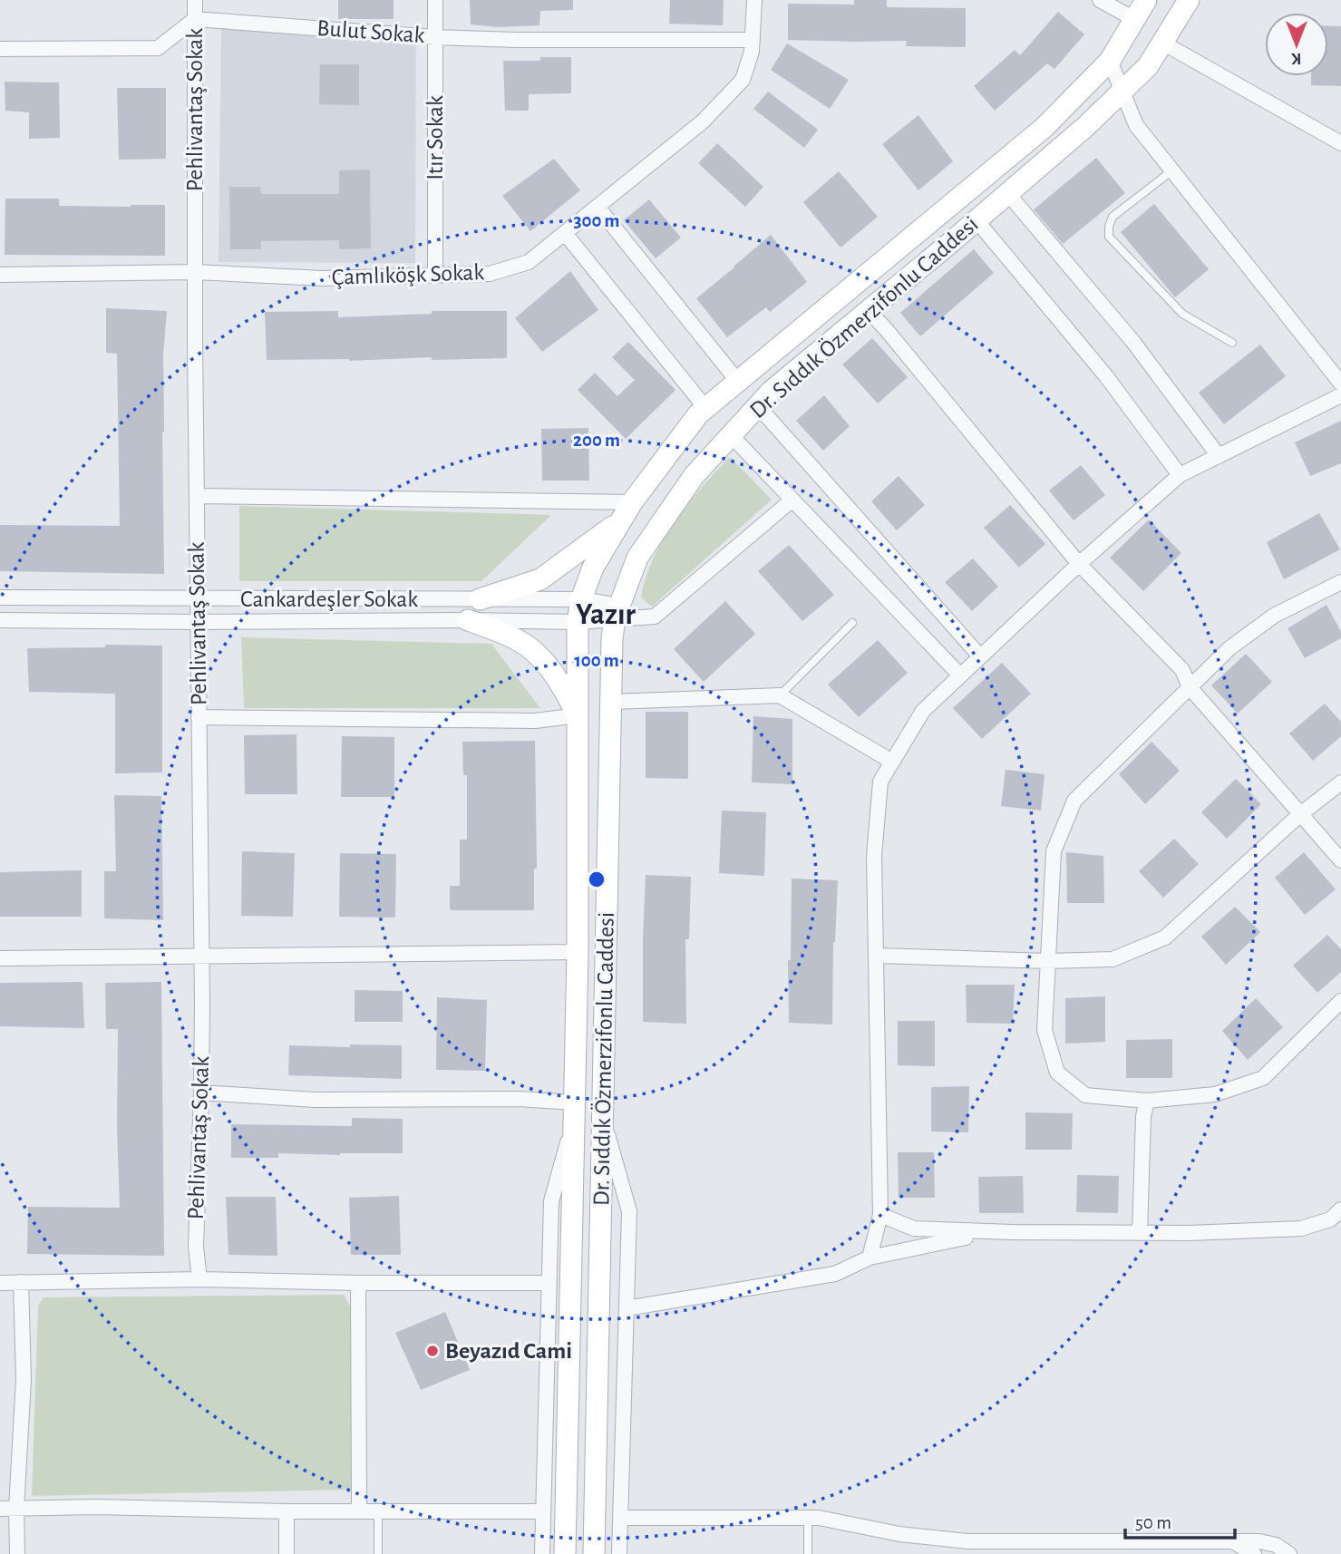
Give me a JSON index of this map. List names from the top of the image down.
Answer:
{
  "streets": {
    "main road": ["Dr. Sıddık Özmerzifonlu Caddesi"],
    "street": [
      "Bulut Sokak",
      "Pehlivantaş Sokak",
      "Itır Sokak",
      "Çamlıköşk Sokak",
      "Cankardeşler Sokak"
    ]
  },
  "crossings": [
    ["Bulut Sokak", "Pehlivantaş Sokak"],
    ["Bulut Sokak", "Itır Sokak"],
    ["Bulut Sokak", "Çamlıköşk Sokak"],
    ["Pehlivantaş Sokak", "Çamlıköşk Sokak"],
    ["Pehlivantaş Sokak", "Cankardeşler Sokak"],
    ["Itır Sokak", "Çamlıköşk Sokak"],
    ["Dr. Sıddık Özmerzifonlu Caddesi", "Cankardeşler Sokak"]
  ],
  "districts": ["Yazır"],
  "places": ["Beyazıd Cami"],
  "scale_bar": "50 m",
  "north": "bottom",
  "rings": ["300 m", "200 m", "100 m"]
}
